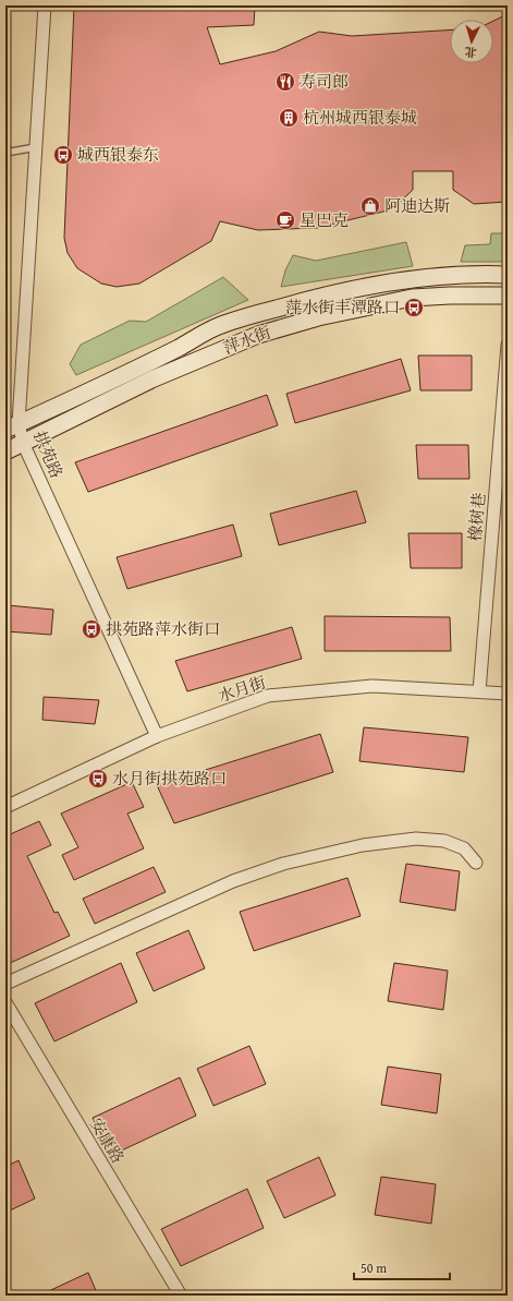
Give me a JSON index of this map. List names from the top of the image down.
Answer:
{
  "streets": {
    "main road": ["萍水街"],
    "street": [
      "拱苑路",
      "橡树巷",
      "水月街",
      "安康路"
    ]
  },
  "crossings": [
    ["萍水街", "拱苑路"],
    ["拱苑路", "水月街"],
    ["橡树巷", "水月街"]
  ],
  "places": {
    "restaurant": ["寿司郎"],
    "building": ["杭州城西银泰城"],
    "bus stop": [
      "城西银泰东",
      "萍水街丰潭路口",
      "拱苑路萍水街口",
      "水月街拱苑路口"
    ],
    "shop": ["阿迪达斯"],
    "cafe": ["星巴克"]
  },
  "scale_bar": "50 m",
  "north": "bottom"
}
